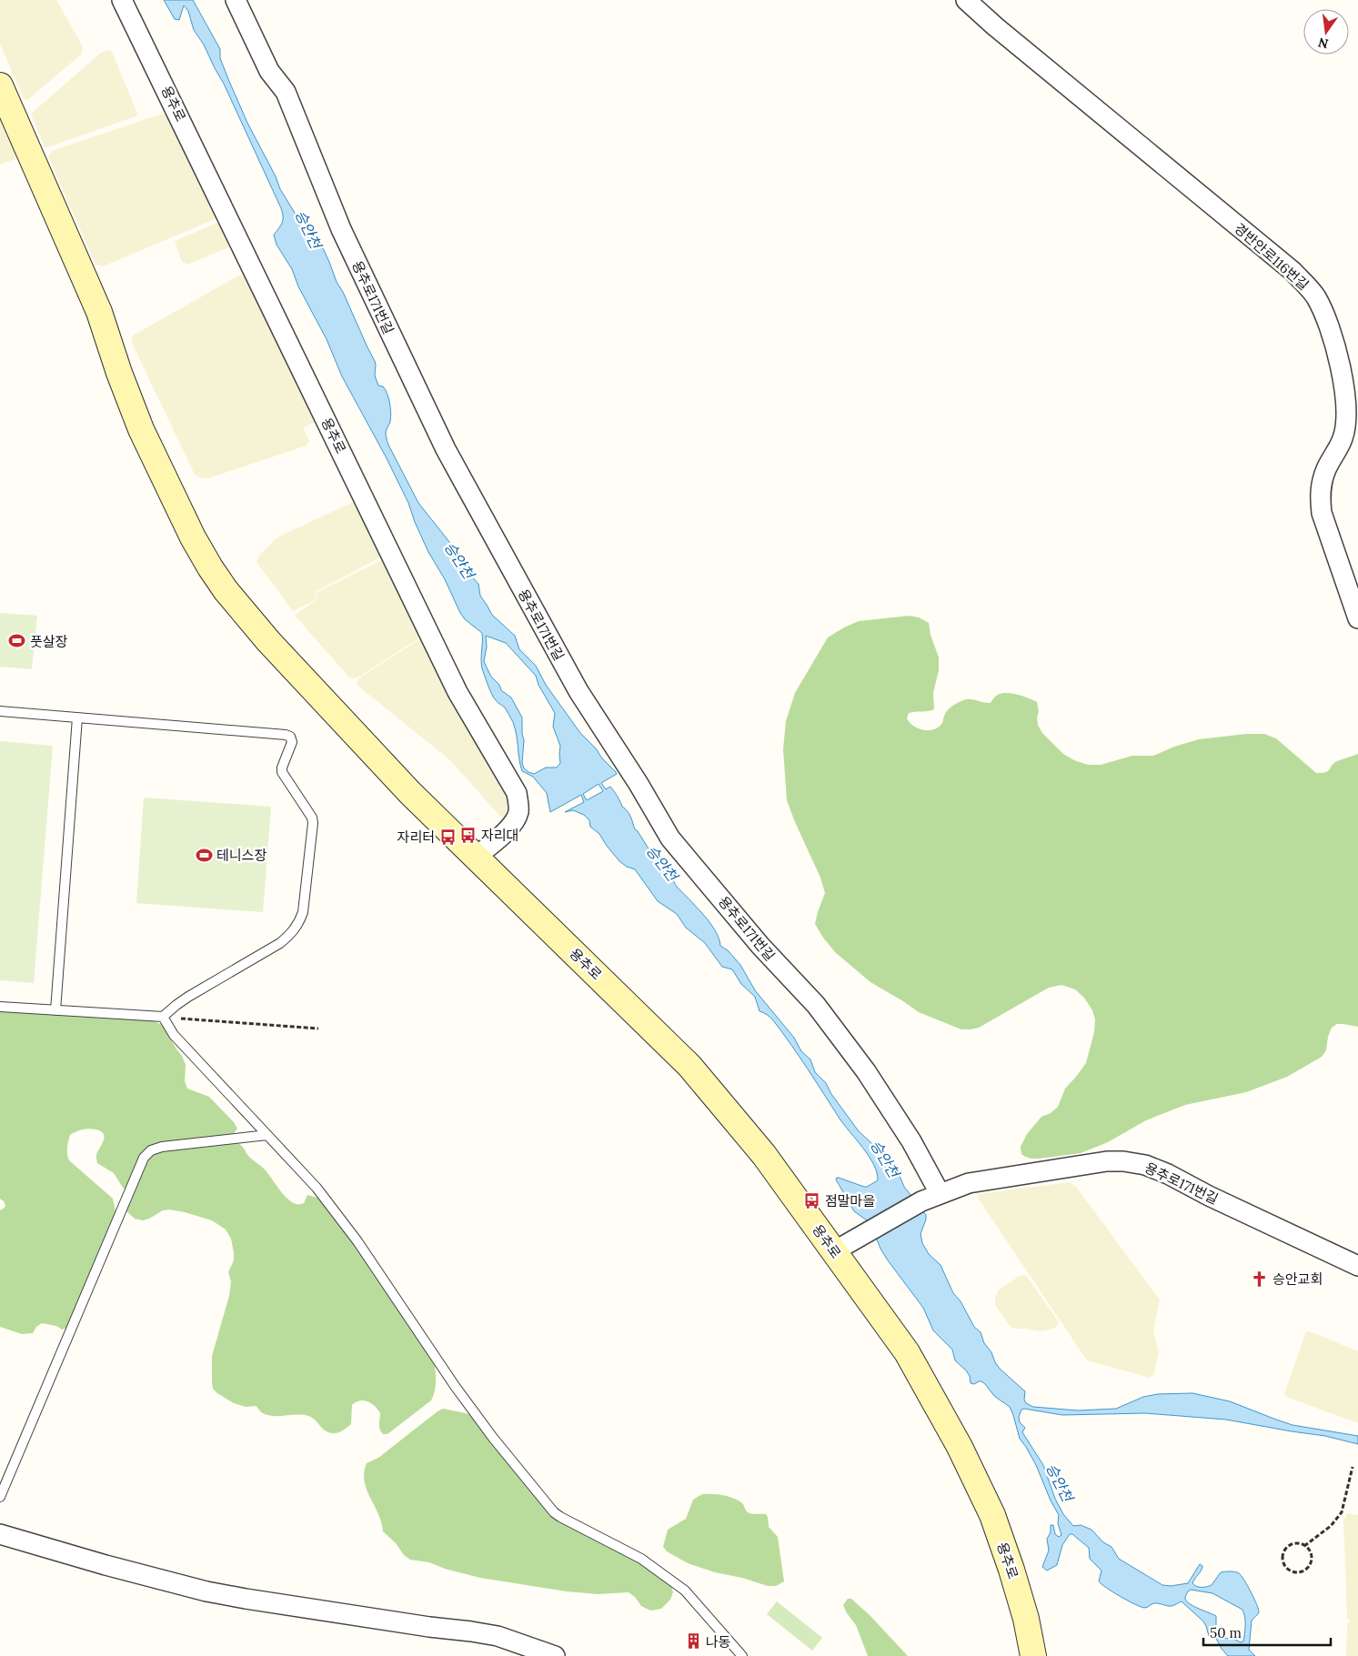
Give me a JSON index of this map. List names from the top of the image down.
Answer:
{
  "streets": {
    "street": ["용추로", "경반안로116번길", "용추로171번길"]
  },
  "crossings": [
    ["용추로", "용추로171번길"]
  ],
  "water": ["승안천"],
  "places": {
    "sports": ["풋살장", "테니스장"],
    "bus stop": ["자리대", "자리터", "점말마을"],
    "church": ["승안교회"],
    "building": ["나동"]
  },
  "scale_bar": "50 m",
  "north": "bottom"
}
